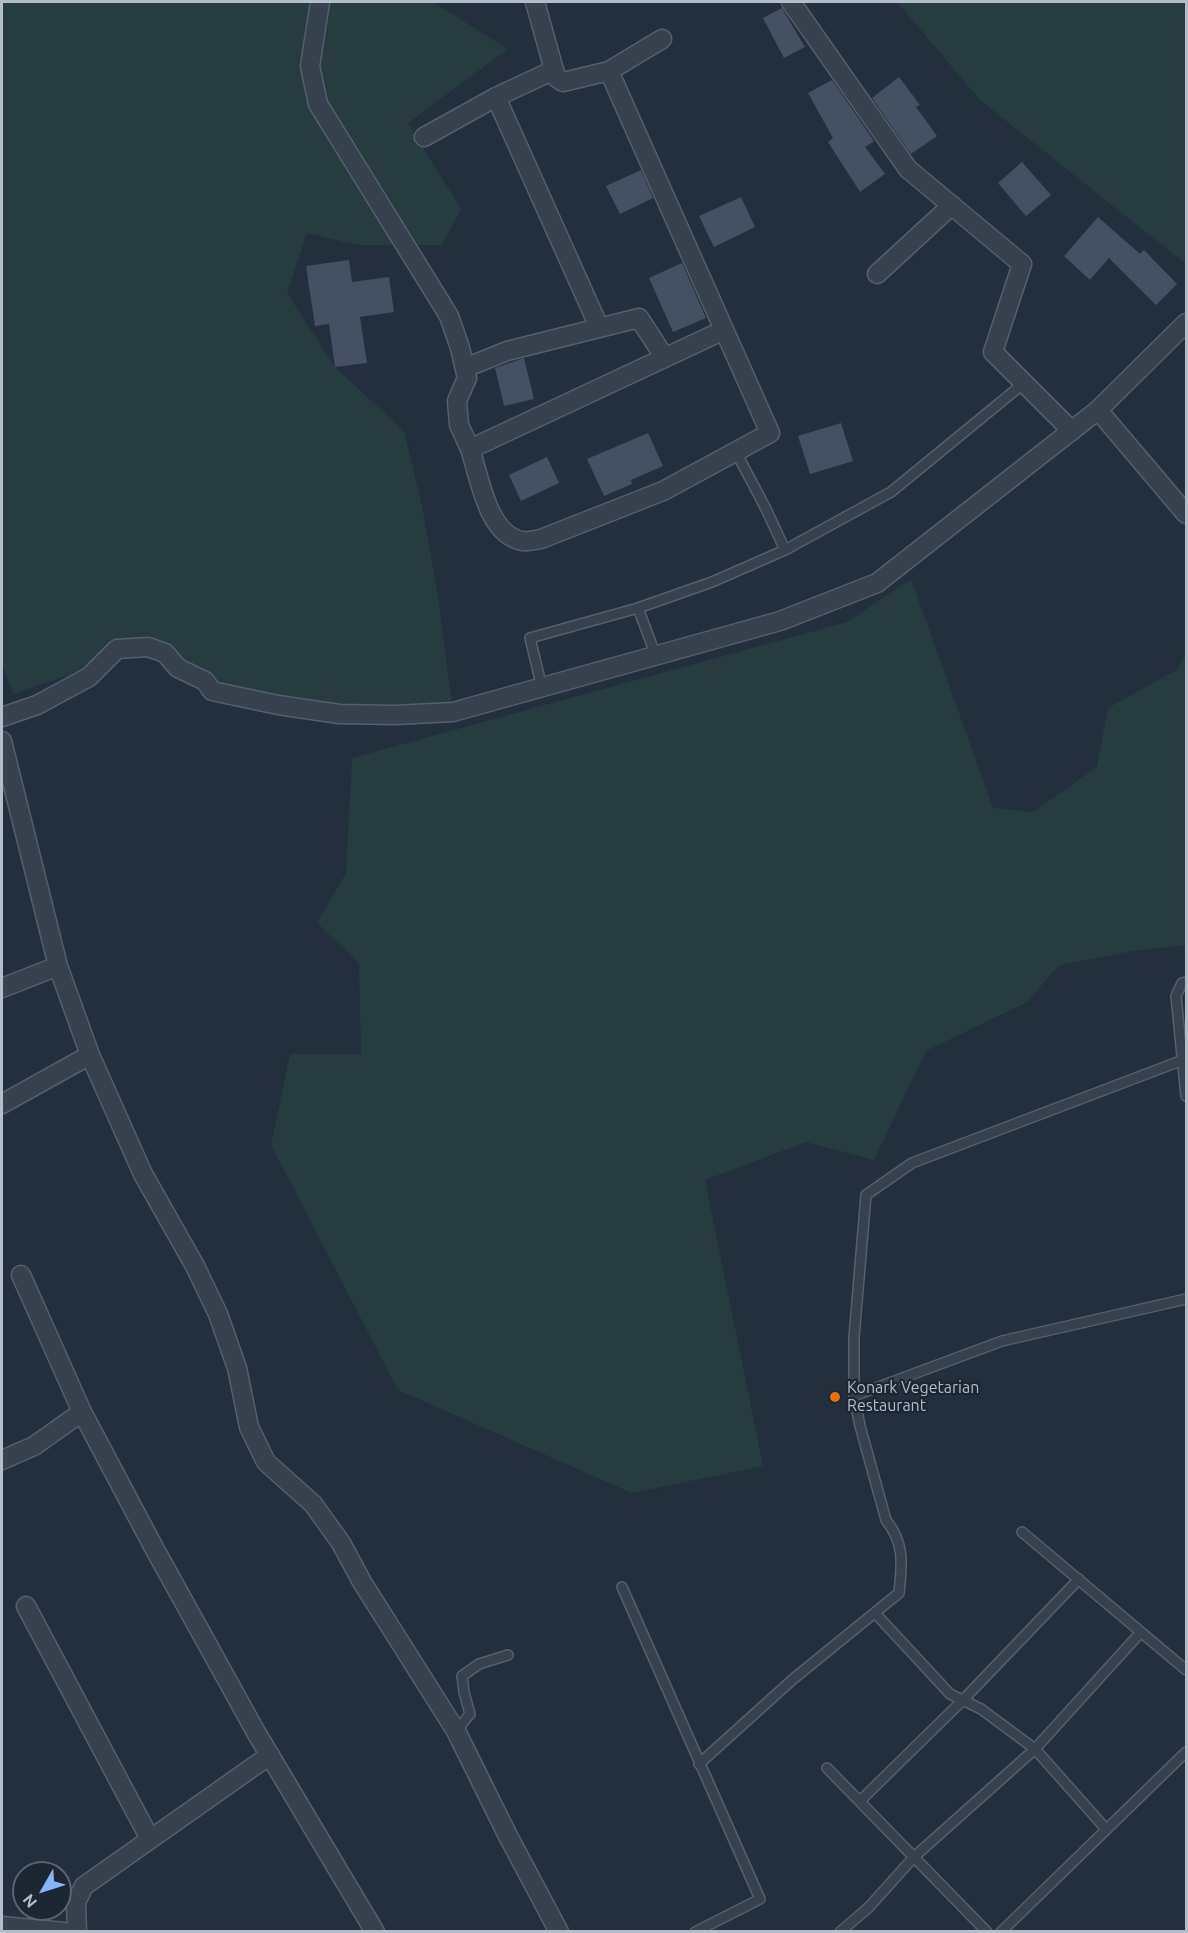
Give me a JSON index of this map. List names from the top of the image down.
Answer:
{
  "places": ["Konark Vegetarian Restaurant"],
  "north": "bottom left"
}
